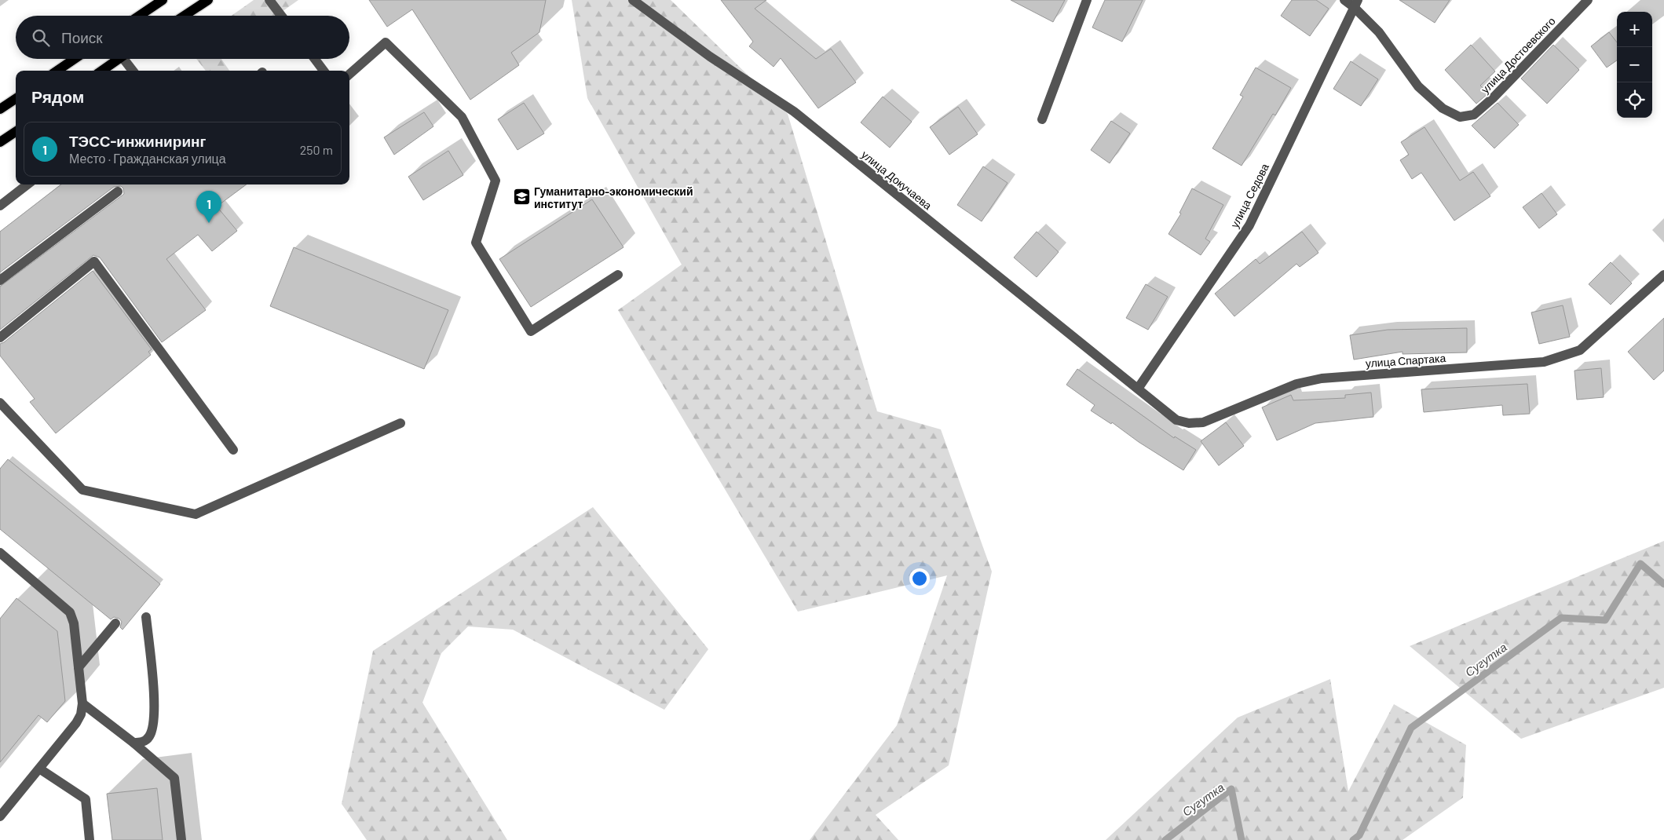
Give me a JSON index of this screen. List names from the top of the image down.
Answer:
{
  "streets": {
    "street": [
      "улица Достоевского",
      "улица Докучаева",
      "улица Седова",
      "улица Спартака"
    ]
  },
  "crossings": [
    ["улица Достоевского", "улица Седова"],
    ["улица Докучаева", "улица Седова"],
    ["улица Докучаева", "улица Спартака"],
    ["улица Седова", "улица Спартака"]
  ],
  "water": ["Сугутка"],
  "places": {
    "school or university": ["Гуманитарно-экономический институт"]
  },
  "page": {
    "map_buttons": ["+", "−"],
    "search": "Поиск",
    "heading": "Рядом",
    "list": [
      {
        "mark": "1",
        "name": "ТЭСС-инжиниринг",
        "note": "Место · Гражданская улица",
        "value": "250 m"
      }
    ],
    "pins": "1"
  }
}
